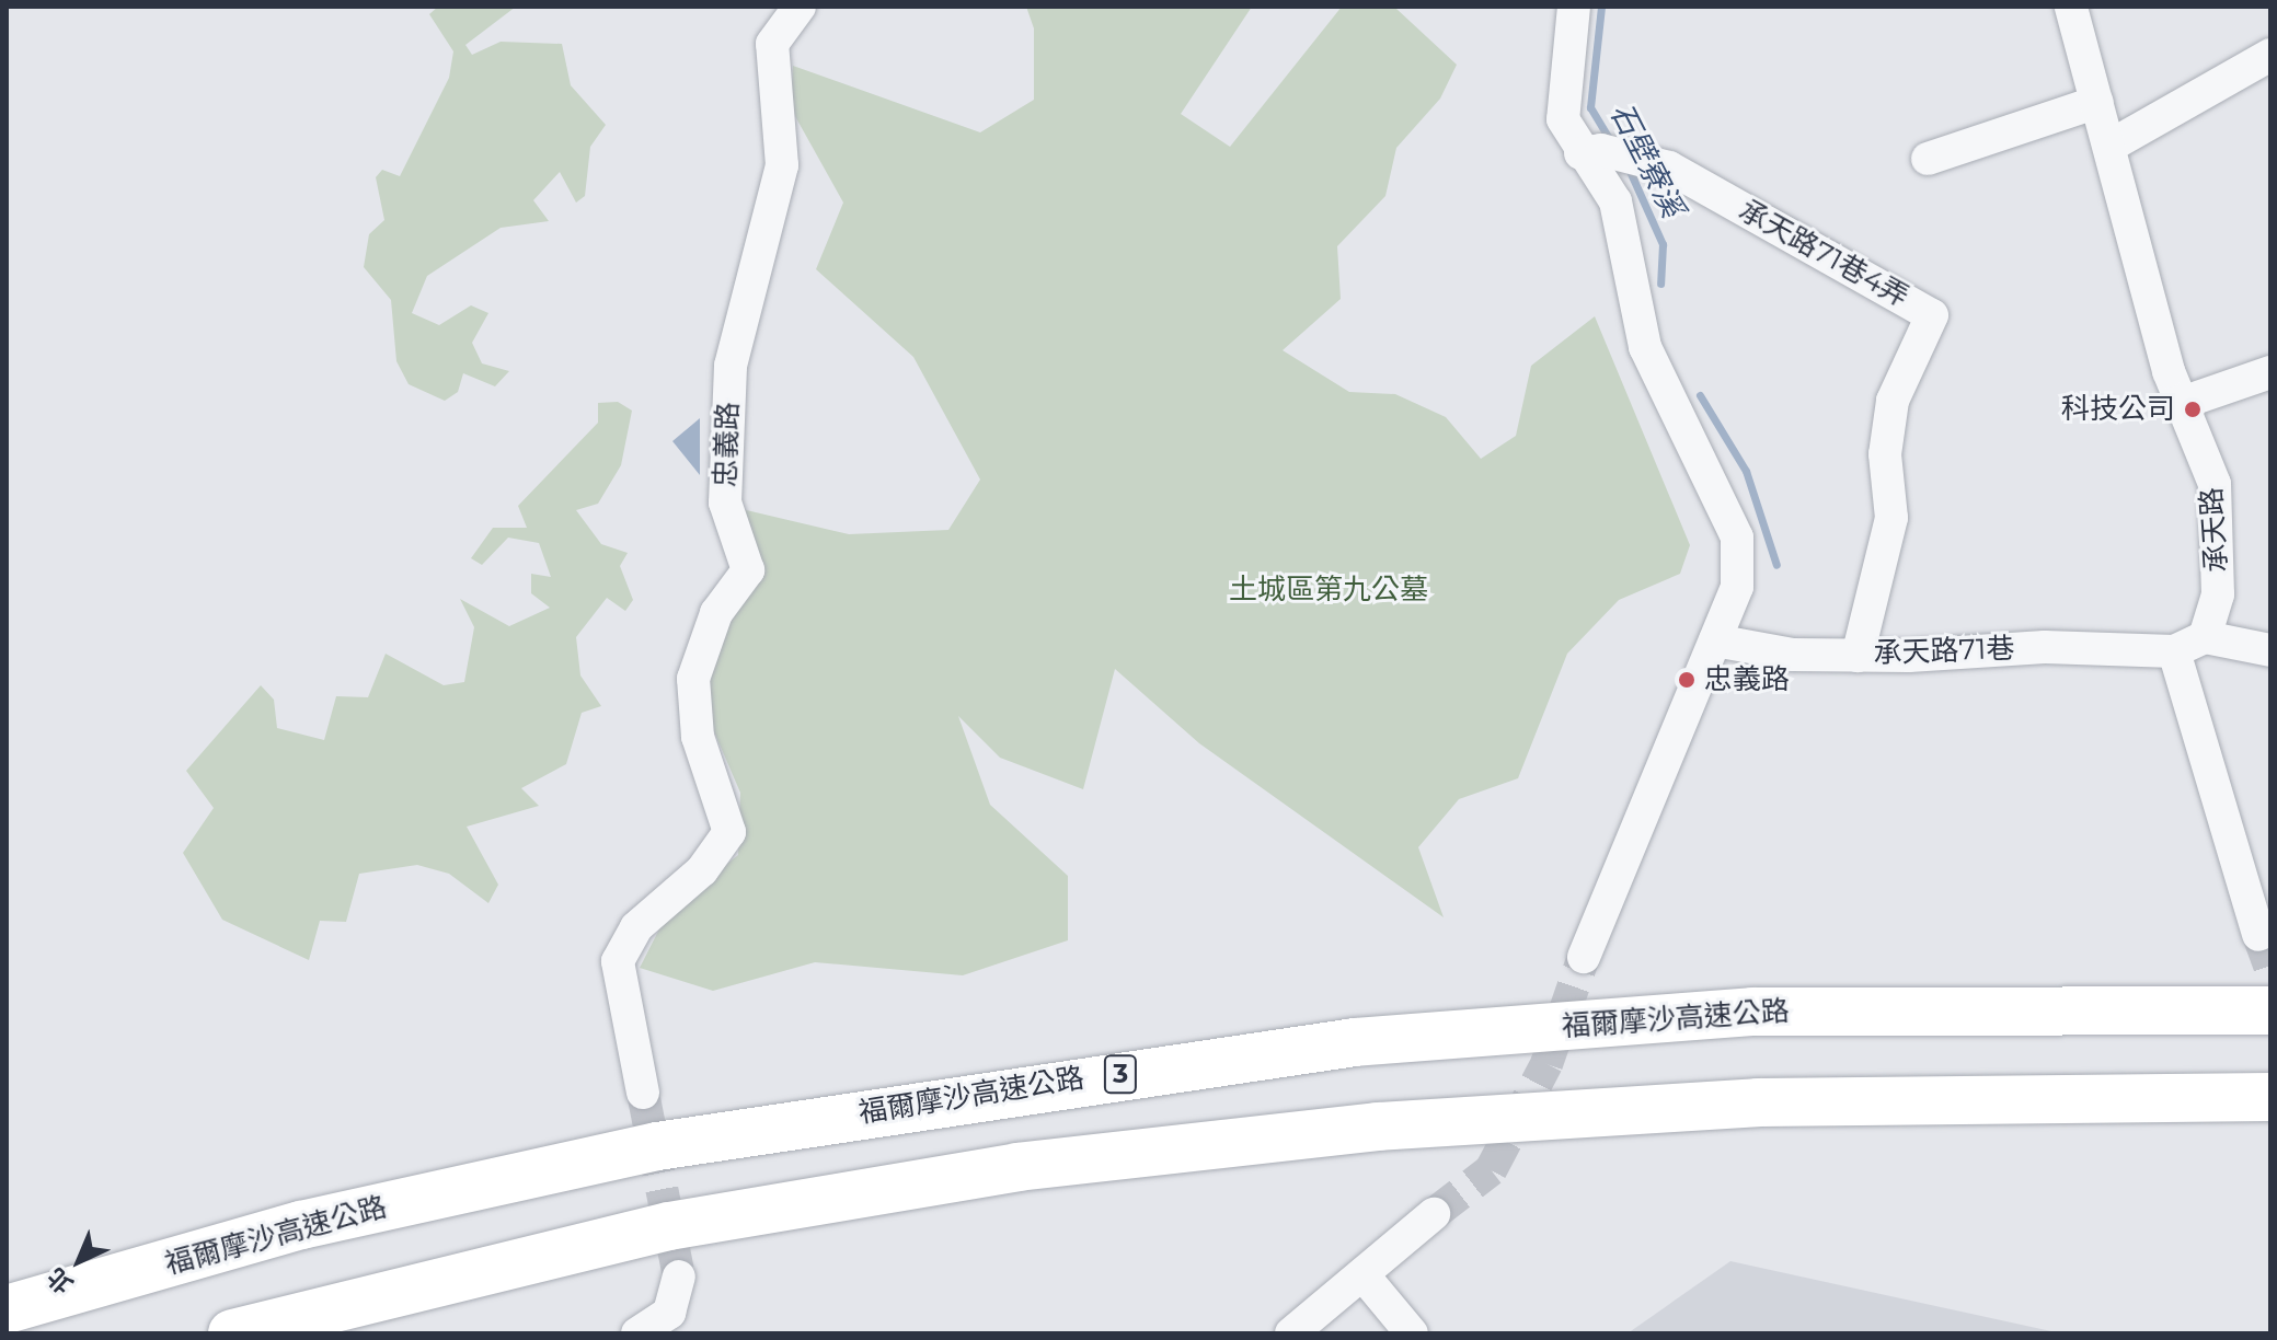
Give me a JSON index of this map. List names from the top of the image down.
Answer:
{
  "streets": {
    "highway": ["福爾摩沙高速公路", "3"],
    "street": [
      "承天路71巷4弄",
      "忠義路",
      "承天路",
      "承天路71巷"
    ]
  },
  "crossings": [
    ["承天路71巷4弄", "承天路71巷"]
  ],
  "water": ["石壁寮溪"],
  "parks": ["土城區第九公墓"],
  "places": ["科技公司", "忠義路"],
  "north": "bottom left"
}
